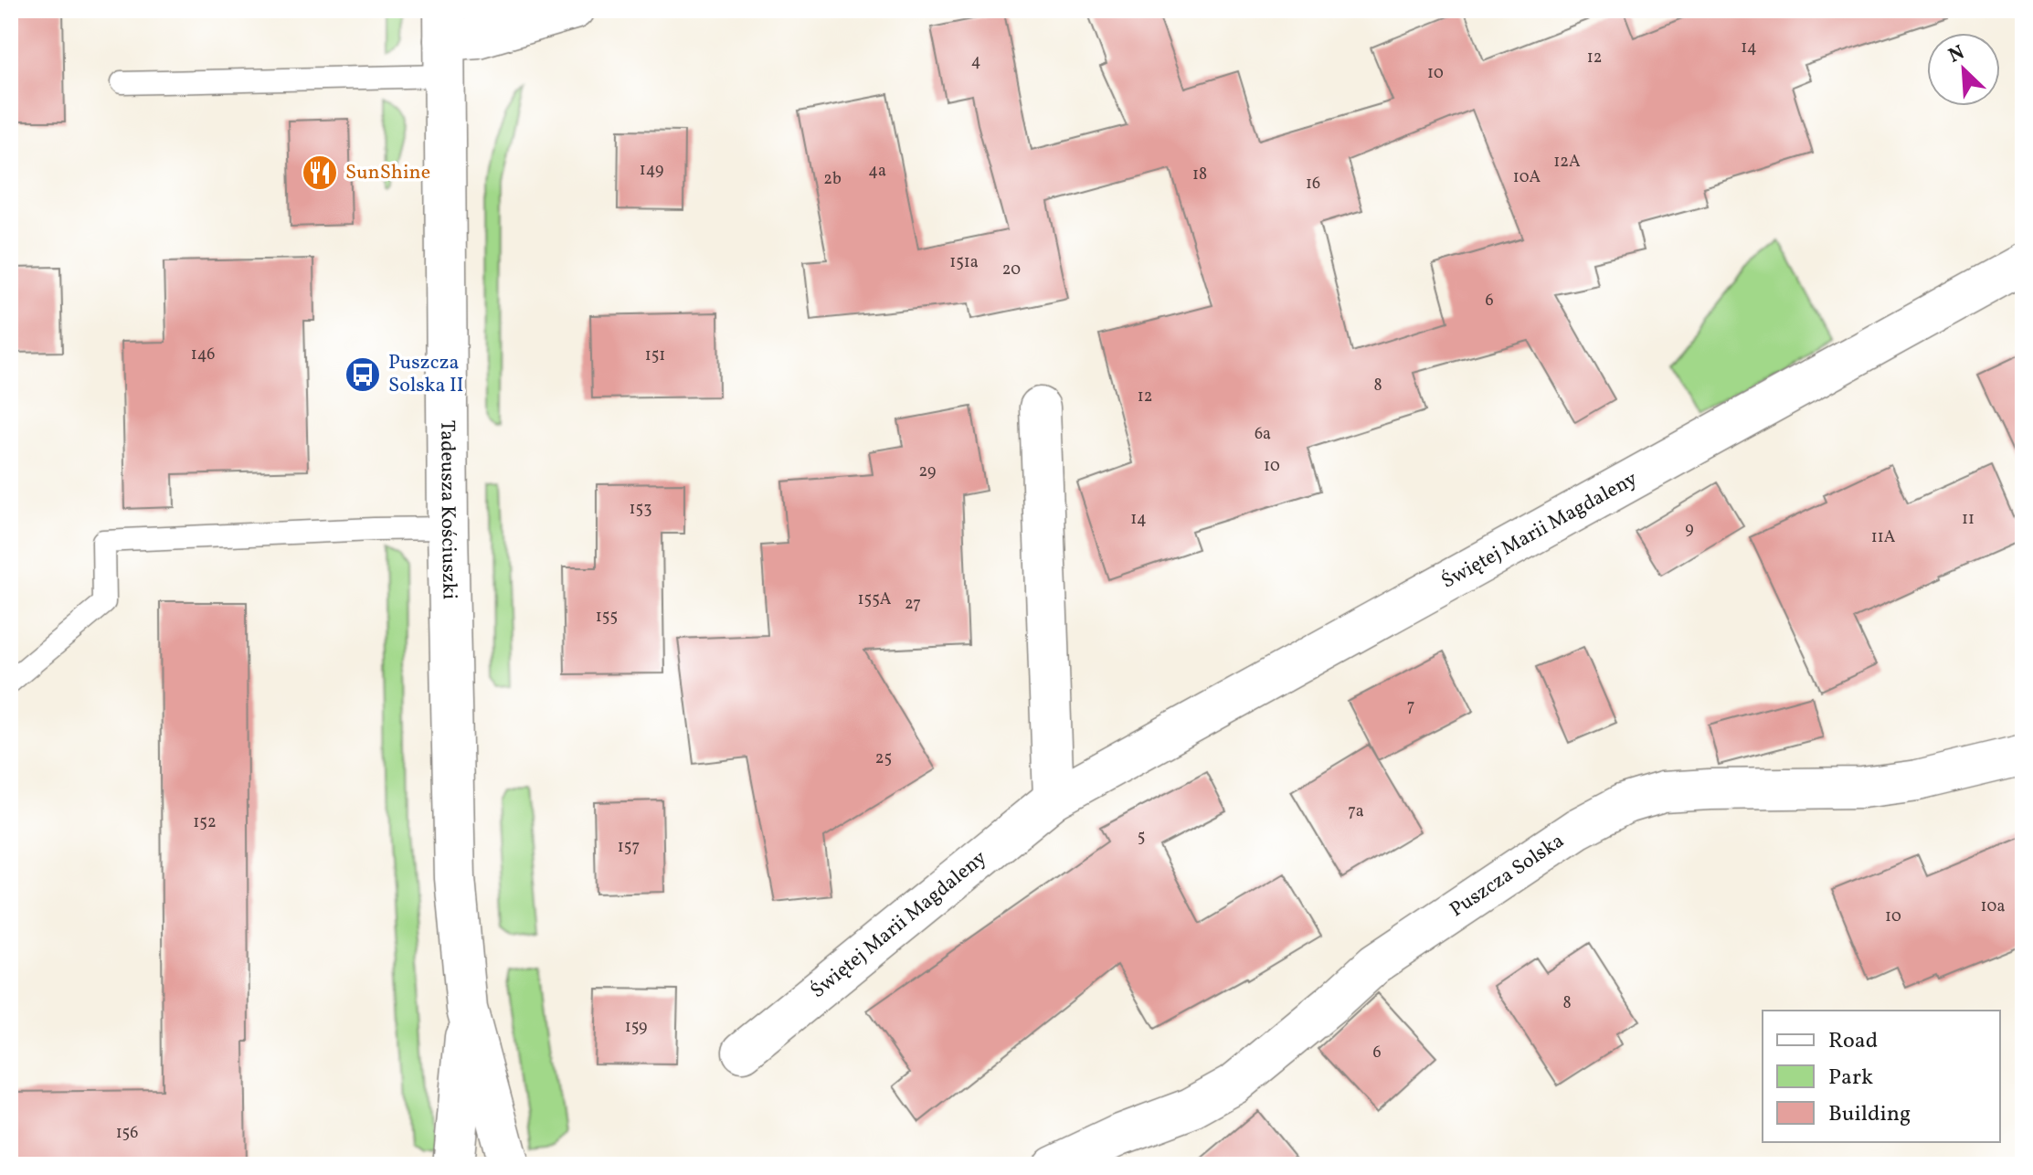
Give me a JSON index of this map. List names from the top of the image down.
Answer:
{
  "streets": {
    "street": ["Tadeusza Kościuszki", "Świętej Marii Magdaleny", "Puszcza Solska"]
  },
  "places": {
    "restaurant": ["SunShine"],
    "bus stop": ["Puszcza Solska II"]
  },
  "house_numbers": [
    "14",
    "12",
    "4",
    "10",
    "12A",
    "149",
    "4a",
    "18",
    "10A",
    "2b",
    "16",
    "151a",
    "20",
    "6",
    "146",
    "151",
    "8",
    "12",
    "6a",
    "10",
    "29",
    "153",
    "14",
    "11",
    "9",
    "11A",
    "155A",
    "27",
    "155",
    "7",
    "25",
    "7a",
    "152",
    "5",
    "157",
    "10a",
    "10",
    "8",
    "159",
    "6",
    "156"
  ],
  "legend": ["Road", "Park", "Building"],
  "north": "top left"
}
